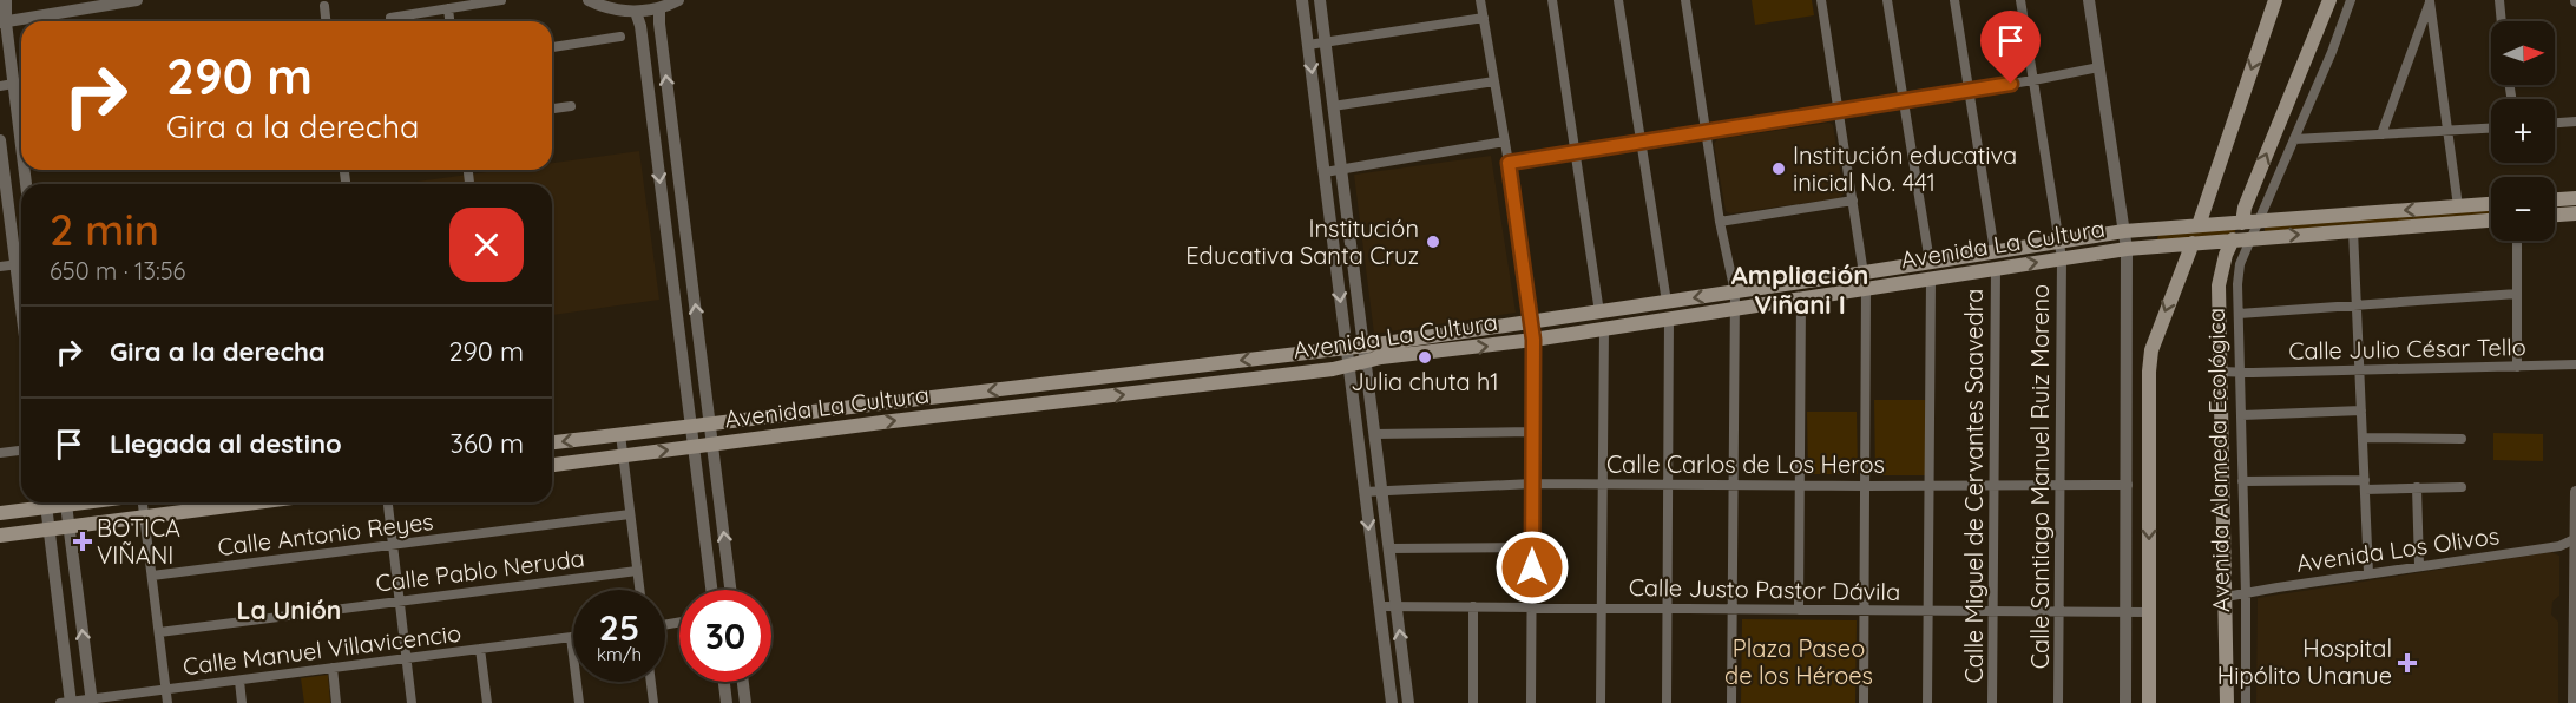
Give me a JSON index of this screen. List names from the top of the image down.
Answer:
{
  "streets": {
    "main road": ["Avenida La Cultura", "Avenida Alameda Ecológica"],
    "street": [
      "Calle Julio César Tello",
      "Calle Carlos de Los Heros",
      "Calle Santiago Manuel Ruiz Moreno",
      "Calle Miguel de Cervantes Saavedra",
      "Calle Antonio Reyes",
      "Avenida Los Olivos",
      "Calle Pablo Neruda",
      "Calle Justo Pastor Dávila",
      "Calle Manuel Villavicencio"
    ]
  },
  "crossings": [
    ["Avenida La Cultura", "Avenida Alameda Ecológica"],
    ["Avenida La Cultura", "Calle Santiago Manuel Ruiz Moreno"],
    ["Avenida La Cultura", "Calle Miguel de Cervantes Saavedra"],
    ["Calle Julio César Tello", "Avenida Alameda Ecológica"],
    ["Avenida Alameda Ecológica", "Avenida Los Olivos"],
    ["Avenida Alameda Ecológica", "Calle Justo Pastor Dávila"],
    ["Calle Carlos de Los Heros", "Calle Santiago Manuel Ruiz Moreno"],
    ["Calle Carlos de Los Heros", "Calle Miguel de Cervantes Saavedra"],
    ["Calle Santiago Manuel Ruiz Moreno", "Calle Justo Pastor Dávila"],
    ["Calle Miguel de Cervantes Saavedra", "Calle Justo Pastor Dávila"]
  ],
  "districts": ["Ampliación Viñani I", "La Unión"],
  "parks": ["Plaza Paseo de los Héroes"],
  "places": {
    "other": ["Institución educativa inicial No. 441", "Institución Educativa Santa Cruz", "Julia chuta h1"],
    "health": ["BOTICA VIÑANI", "Hospital Hipólito Unanue"]
  },
  "north": "right",
  "page": {
    "map_buttons": ["+", "−"],
    "turn": ["290 m", "Gira a la derecha"],
    "heading": ["2 min", "650 m · 13:56"],
    "list": [
      {
        "name": "Gira a la derecha",
        "value": "290 m"
      },
      {
        "name": "Llegada al destino",
        "value": "360 m"
      }
    ],
    "speed": "25 km/h",
    "limit": "30"
  }
}
